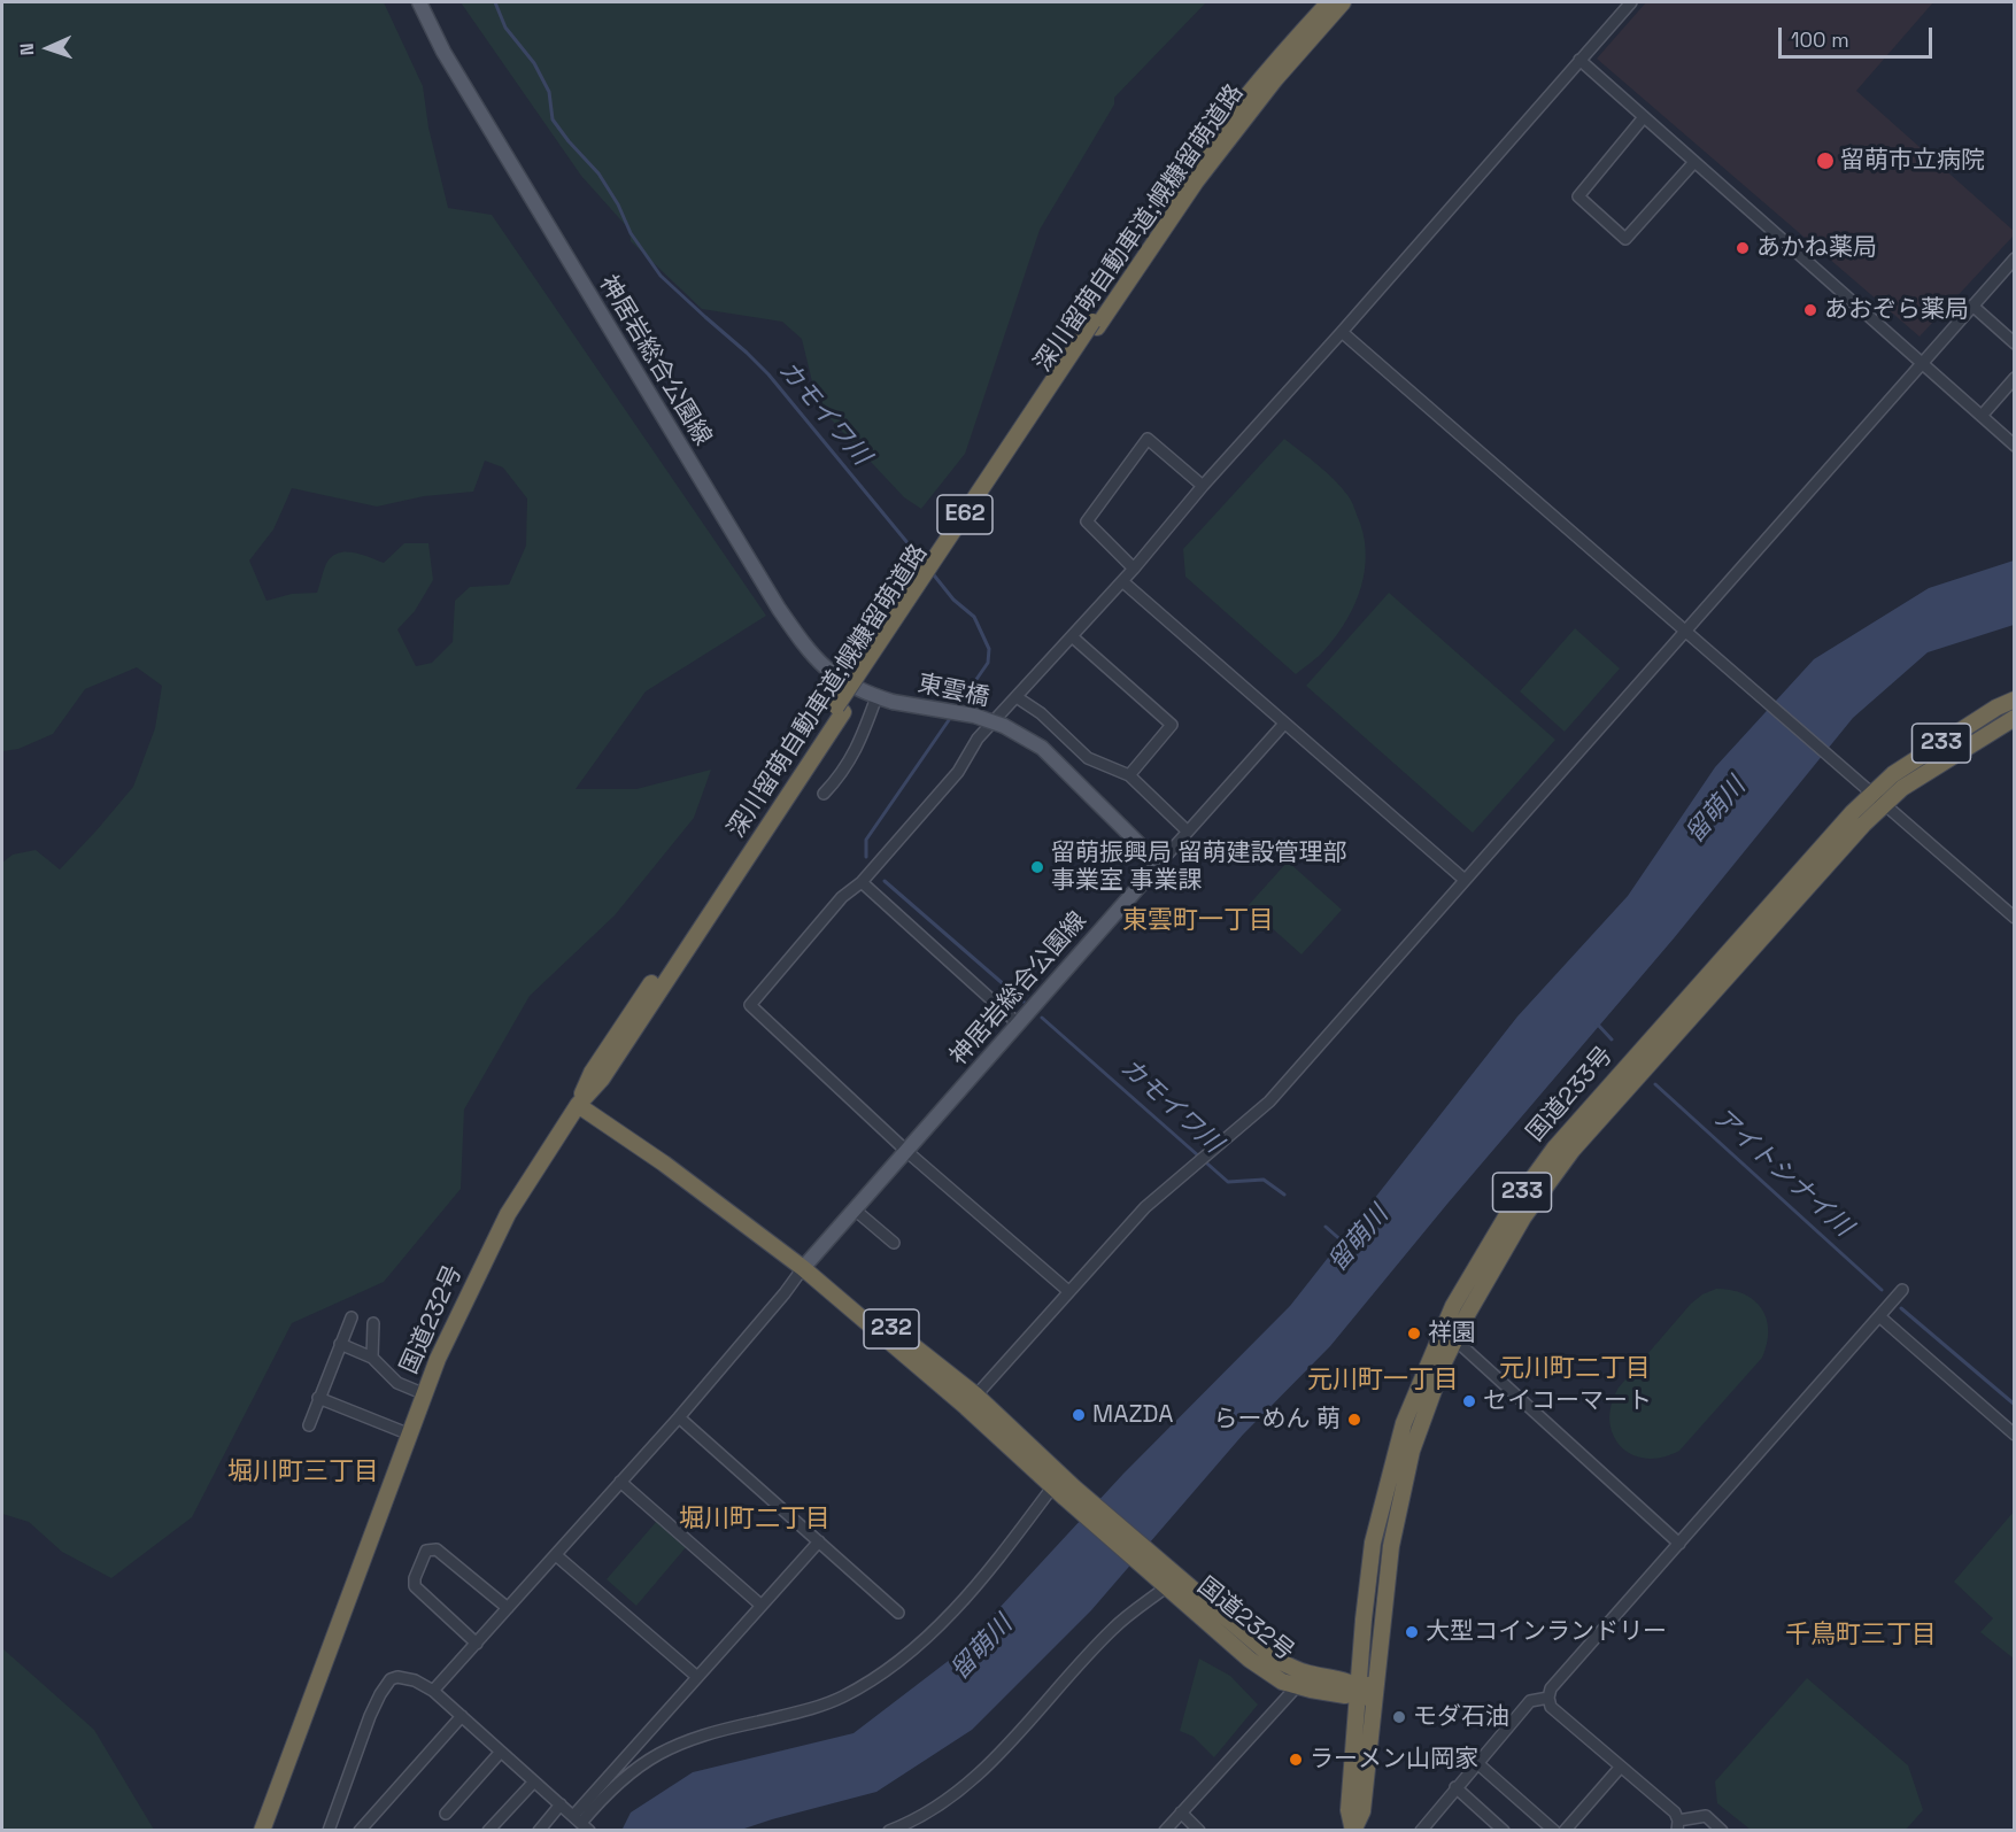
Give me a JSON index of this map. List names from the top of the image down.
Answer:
{
  "streets": {
    "highway": [
      "深川留萌自動車道;幌糠留萌道路",
      "E62",
      "233",
      "国道233号",
      "国道232号",
      "232"
    ],
    "main road": ["神居岩総合公園線", "東雲橋"]
  },
  "crossings": [
    ["深川留萌自動車道;幌糠留萌道路", "国道232号"],
    ["神居岩総合公園線", "東雲橋"],
    ["神居岩総合公園線", "国道232号"],
    ["国道233号", "国道232号"]
  ],
  "districts": [
    "東雲町一丁目",
    "元川町二丁目",
    "元川町一丁目",
    "堀川町三丁目",
    "堀川町二丁目",
    "千鳥町三丁目"
  ],
  "water": ["カモイワ川", "留萌川", "アイトシナイ川"],
  "places": [
    "留萌市立病院",
    "あかね薬局",
    "あおぞら薬局",
    "留萌振興局 留萌建設管理部 事業室 事業課",
    "祥園",
    "セイコーマート",
    "MAZDA",
    "らーめん 萌",
    "大型コインランドリー",
    "モダ石油",
    "ラーメン山岡家"
  ],
  "scale_bar": "100 m",
  "north": "left"
}
